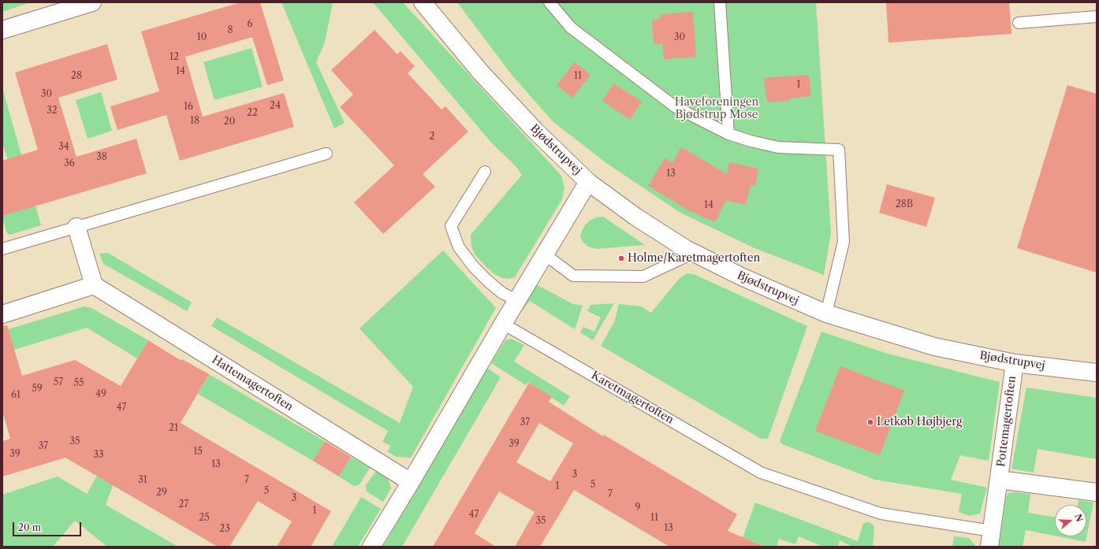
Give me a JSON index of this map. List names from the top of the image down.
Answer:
{
  "streets": {
    "street": ["Bjødstrupvej", "Hattemagertoften", "Pottemagertoften"],
    "lane": ["Karetmagertoften"]
  },
  "crossings": [
    ["Bjødstrupvej", "Pottemagertoften"],
    ["Karetmagertoften", "Pottemagertoften"]
  ],
  "parks": ["Haveforeningen Bjødstrup Mose"],
  "places": ["Holme/Karetmagertoften", "Letkøb Højbjerg"],
  "house_numbers": [
    "6",
    "8",
    "10",
    "30",
    "12",
    "14",
    "28",
    "11",
    "1",
    "30",
    "24",
    "16",
    "32",
    "22",
    "18",
    "20",
    "2",
    "34",
    "38",
    "36",
    "13",
    "28B",
    "14",
    "57",
    "55",
    "59",
    "49",
    "61",
    "47",
    "37",
    "21",
    "35",
    "39",
    "37",
    "15",
    "39",
    "33",
    "13",
    "3",
    "31",
    "7",
    "5",
    "1",
    "5",
    "29",
    "7",
    "3",
    "27",
    "9",
    "1",
    "47",
    "25",
    "11",
    "35",
    "13",
    "23"
  ],
  "scale_bar": "20 m",
  "north": "right"
}
